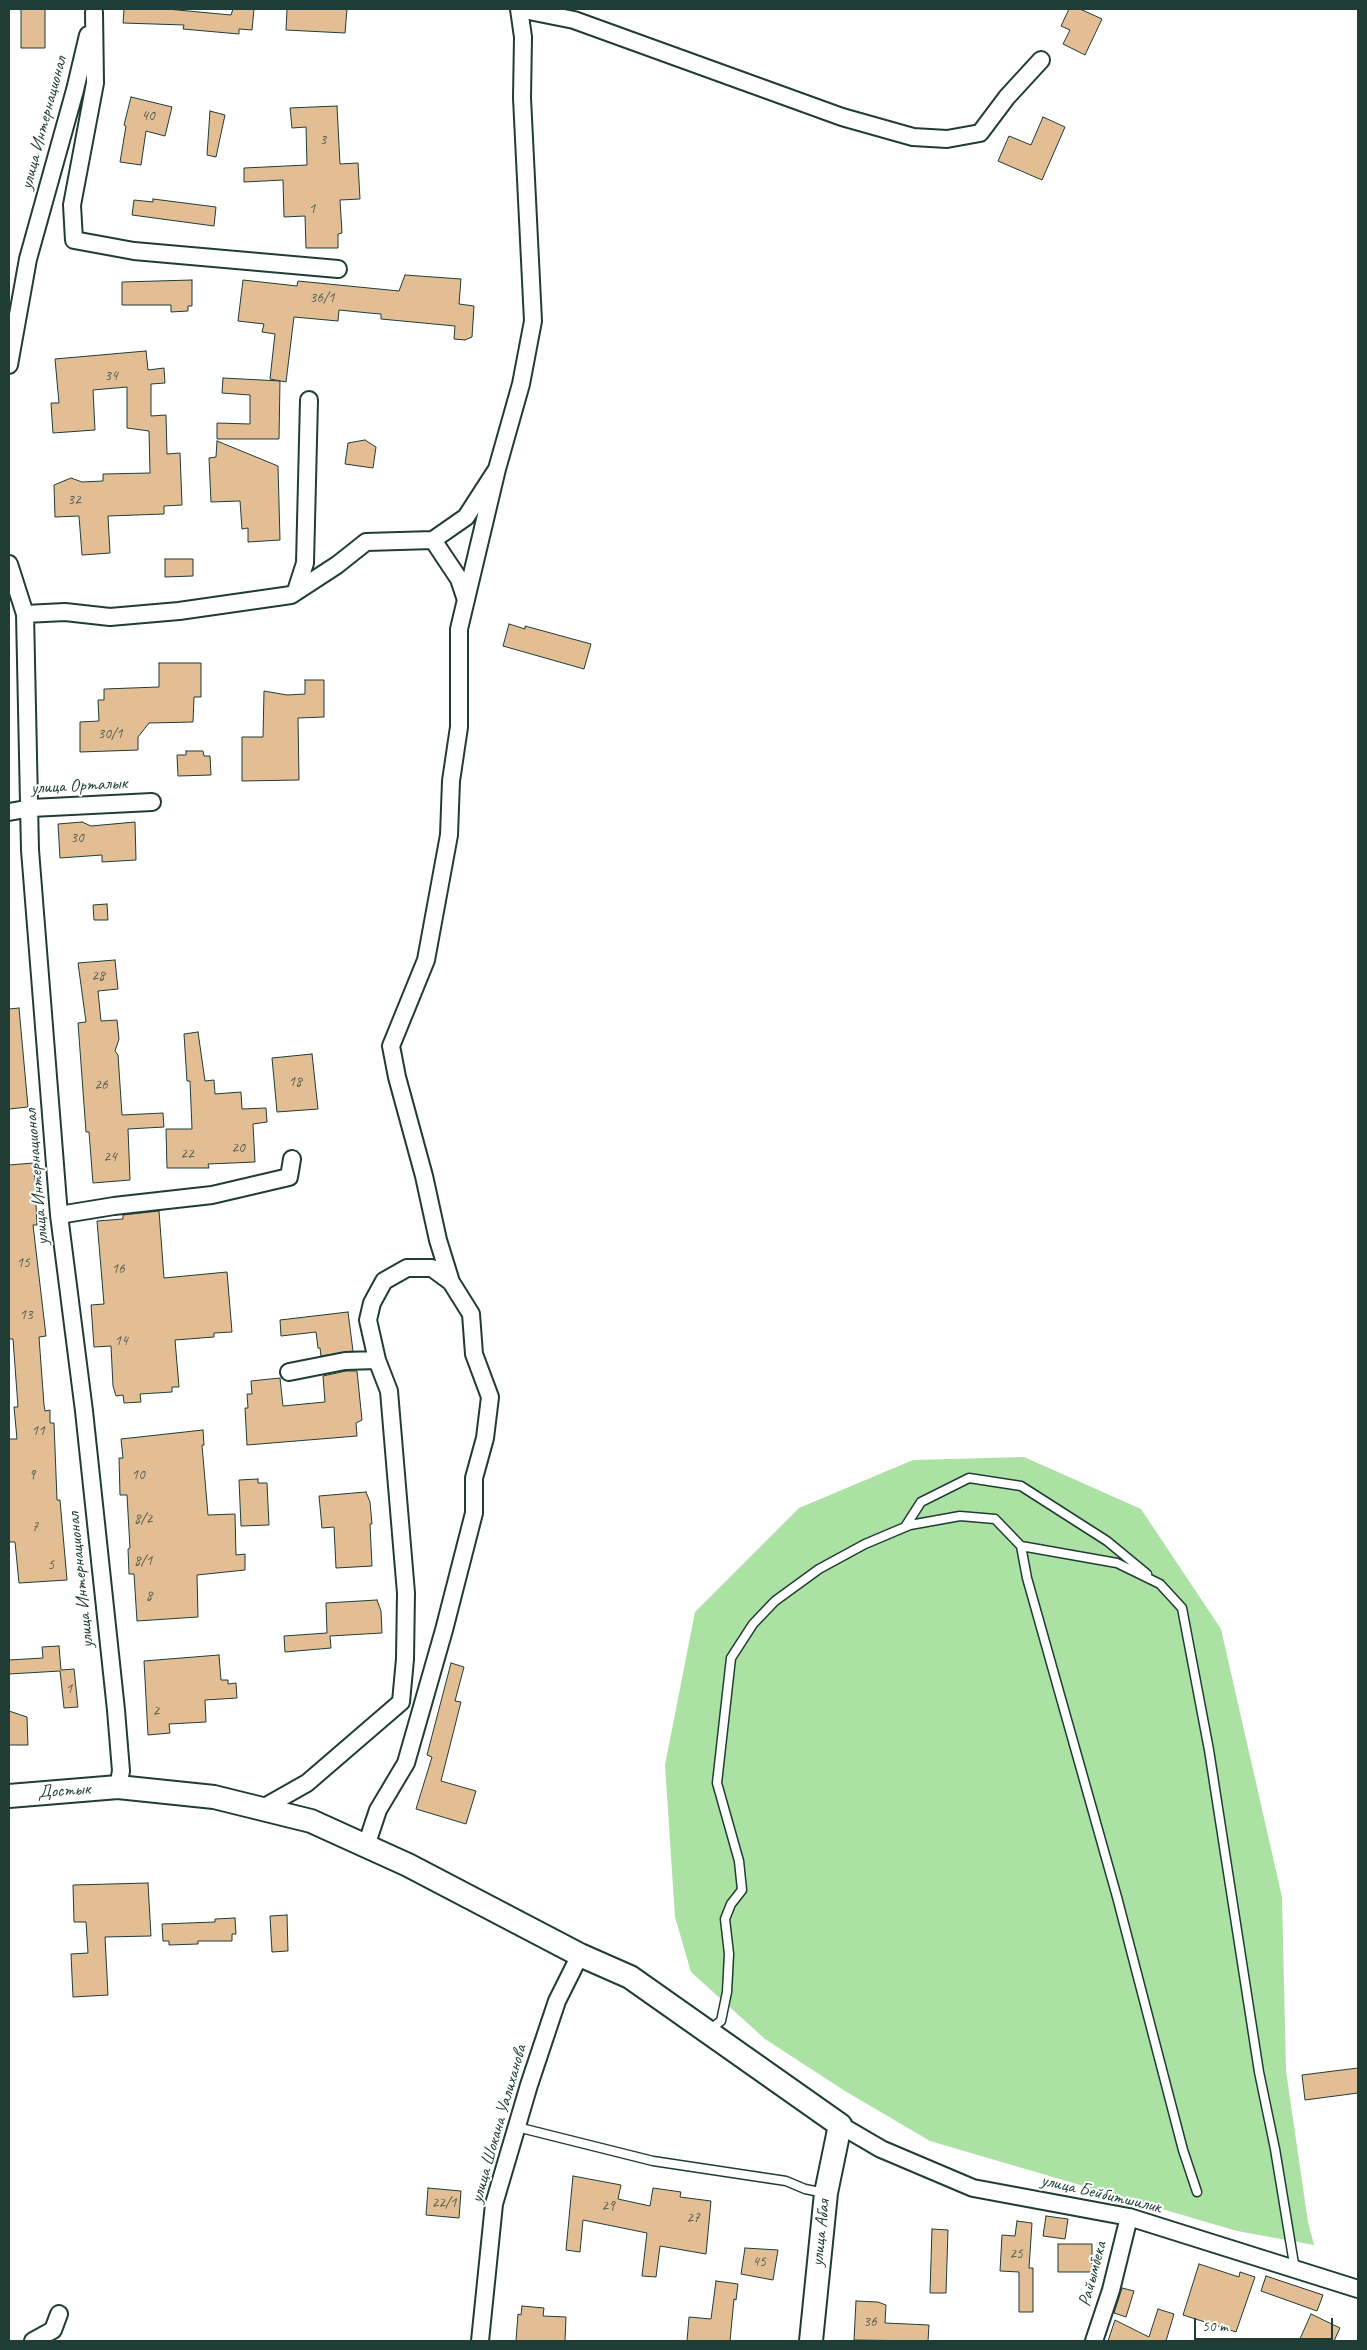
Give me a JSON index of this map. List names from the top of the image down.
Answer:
{
  "streets": {
    "street": [
      "улица Интернационал",
      "улица Орталык",
      "Достык",
      "улица Шокана Уалиханова",
      "улица Бейбитшилик",
      "улица Абая",
      "Райымбека"
    ]
  },
  "crossings": [
    ["улица Интернационал", "улица Орталык"],
    ["улица Интернационал", "Достык"],
    ["Достык", "улица Шокана Уалиханова"],
    ["Достык", "улица Бейбитшилик"],
    ["Достык", "улица Абая"],
    ["улица Бейбитшилик", "улица Абая"],
    ["улица Бейбитшилик", "Райымбека"]
  ],
  "house_numbers": [
    "40",
    "3",
    "1",
    "36/1",
    "34",
    "32",
    "30/1",
    "30",
    "28",
    "18",
    "26",
    "20",
    "22",
    "24",
    "15",
    "16",
    "13",
    "14",
    "11",
    "9",
    "10",
    "8/2",
    "7",
    "8/1",
    "5",
    "8",
    "1",
    "2",
    "22/1",
    "29",
    "27",
    "25",
    "45",
    "36"
  ],
  "scale_bar": "50 m"
}
